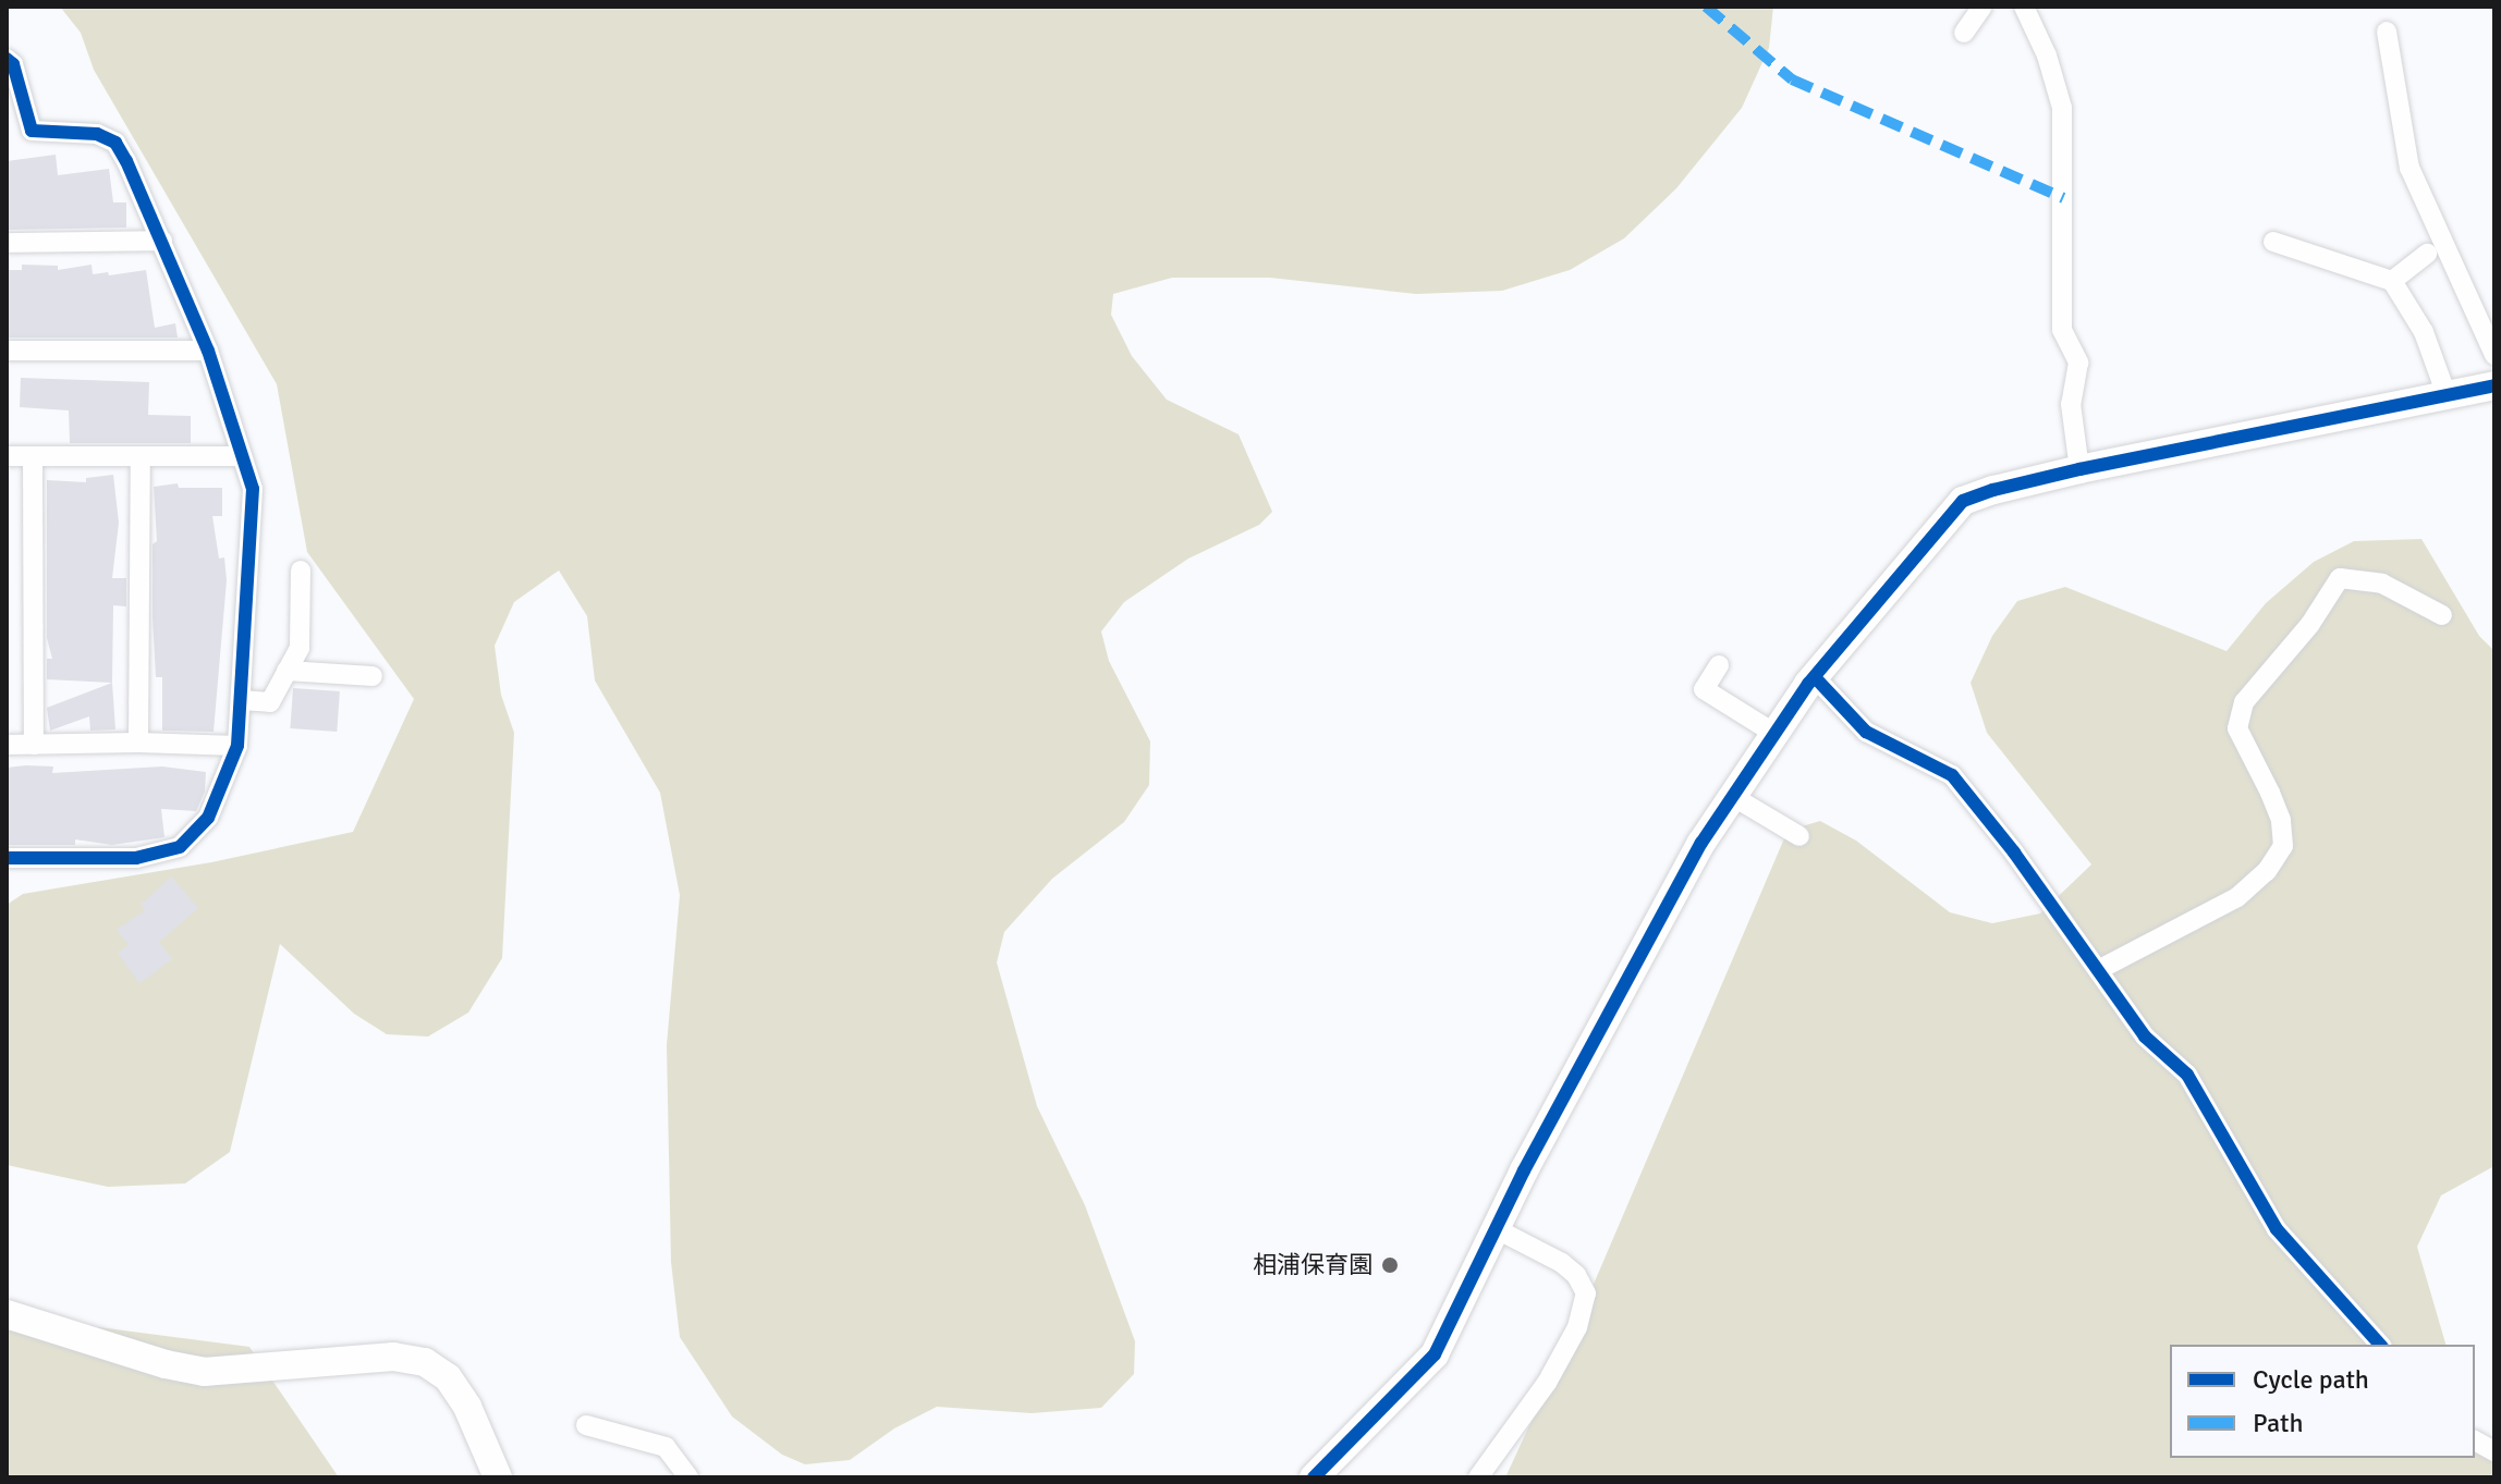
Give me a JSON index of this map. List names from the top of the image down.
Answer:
{
  "places": ["相浦保育園"],
  "legend": ["Cycle path", "Path"]
}
